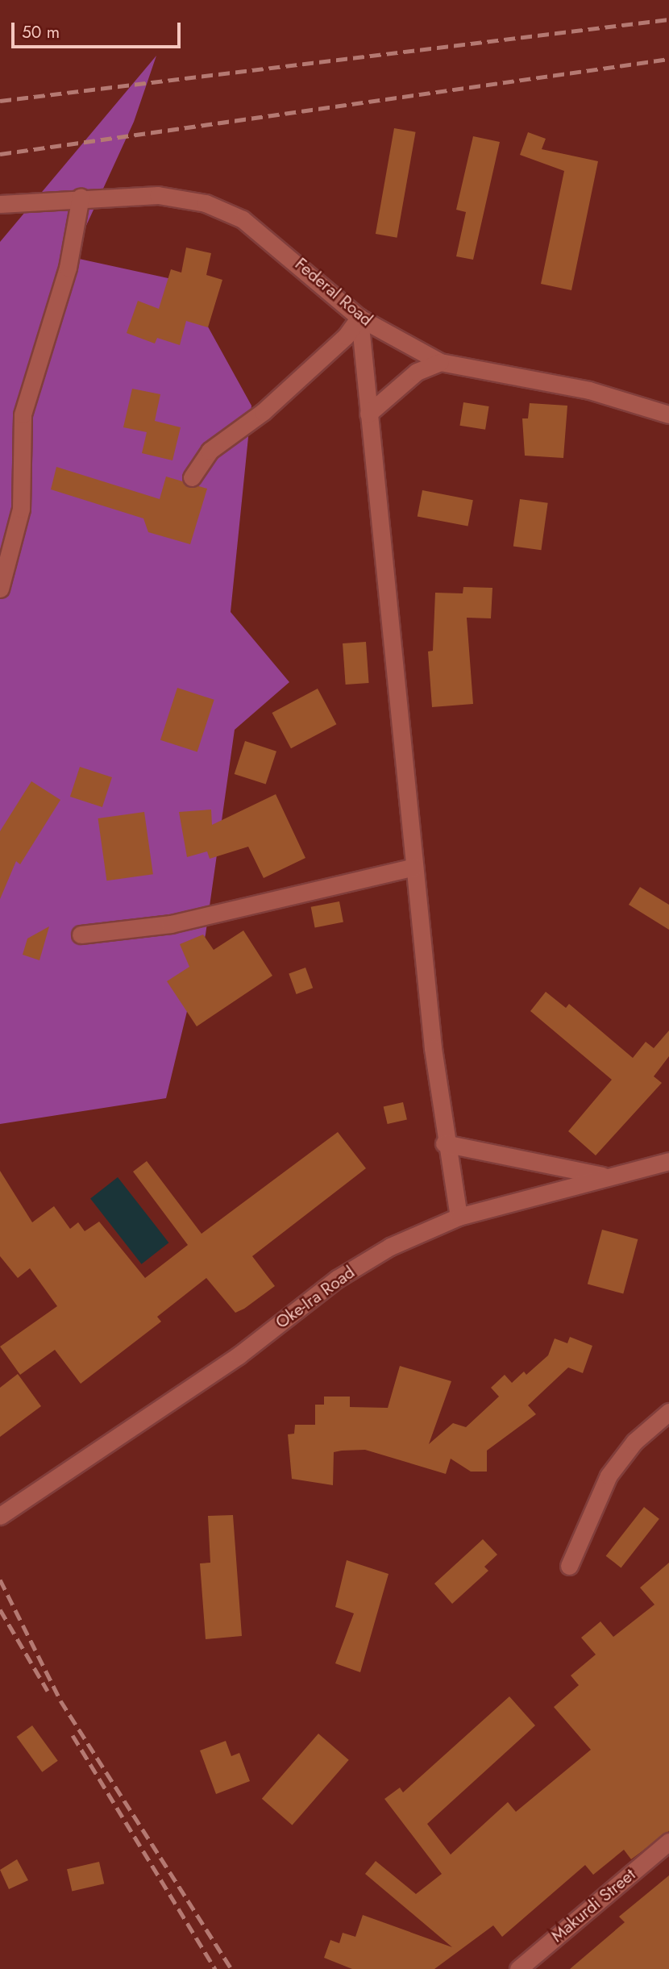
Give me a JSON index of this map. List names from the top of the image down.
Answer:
{
  "streets": {
    "street": ["Federal Road", "Oke-Ira Road", "Makurdi Street"]
  },
  "scale_bar": "50 m"
}
